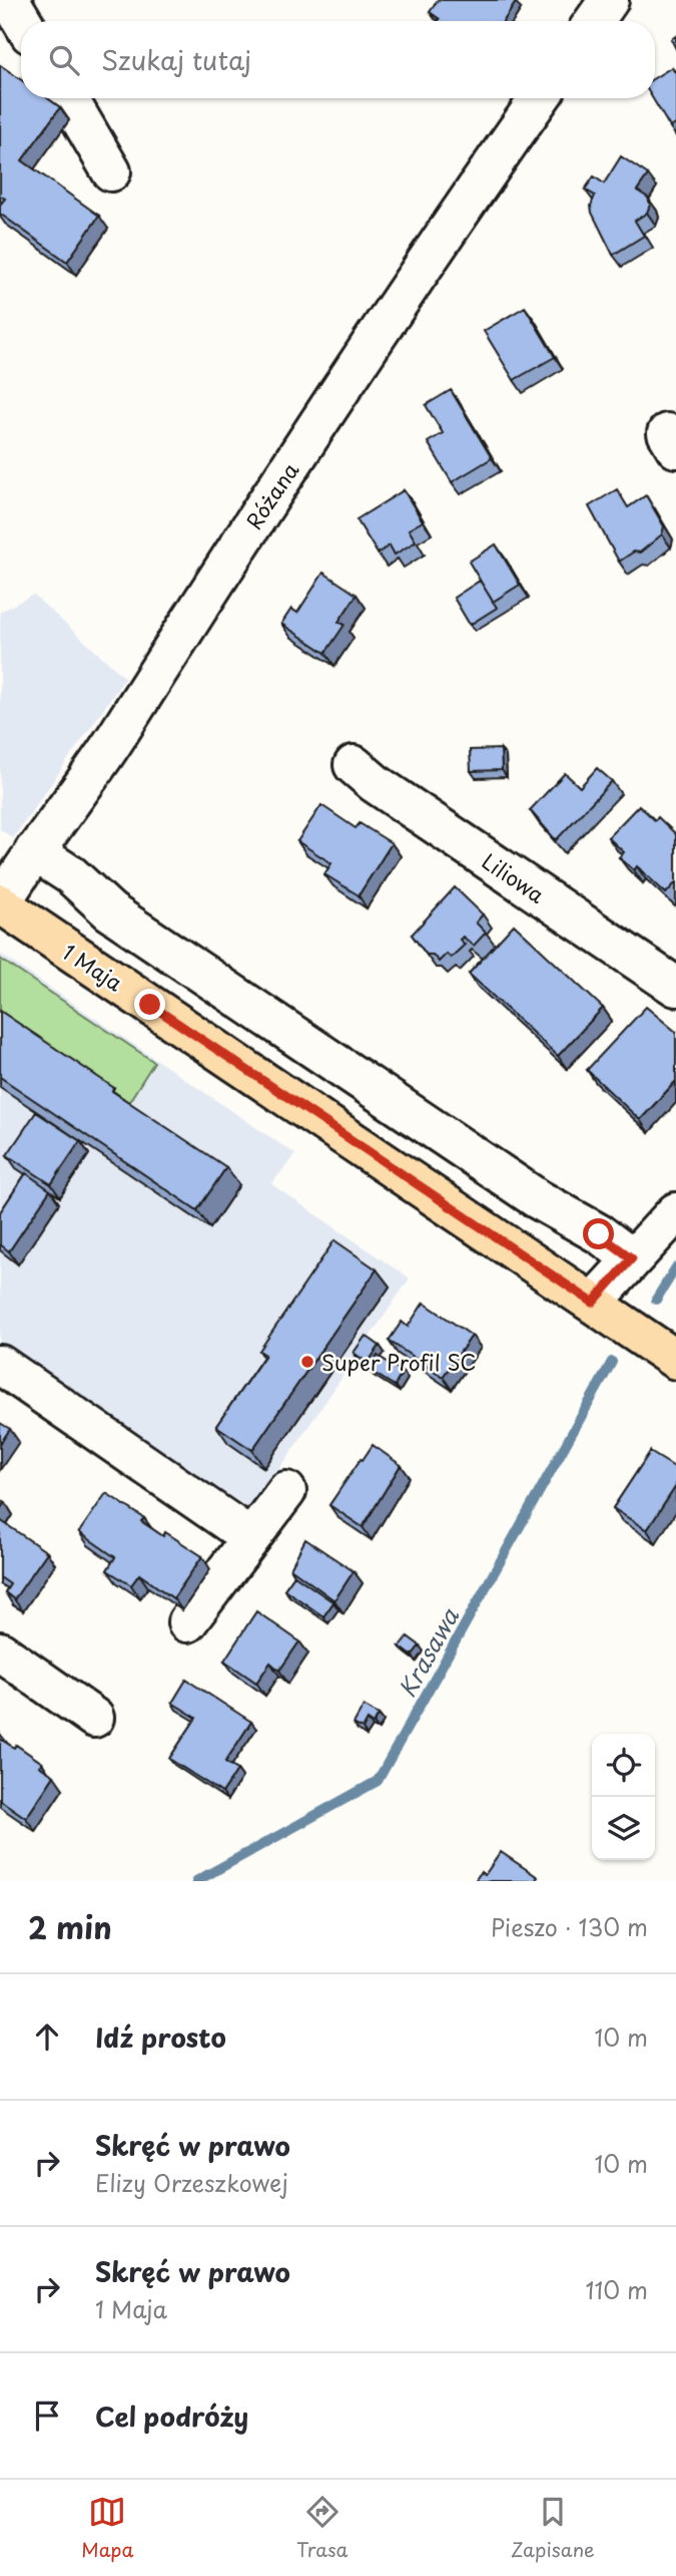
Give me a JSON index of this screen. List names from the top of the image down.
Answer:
{
  "streets": {
    "main road": ["1 Maja"],
    "street": ["Różana", "Liliowa"]
  },
  "crossings": [
    ["Różana", "1 Maja"]
  ],
  "water": ["Krasawa"],
  "places": ["Super Profil SC"],
  "page": {
    "search": "Szukaj tutaj",
    "heading": ["2 min", "Pieszo · 130 m"],
    "list": [
      ["Idź prosto", "10 m"],
      ["Skręć w prawo", "Elizy Orzeszkowej", "10 m"],
      ["Skręć w prawo", "1 Maja", "110 m"],
      "Cel podróży"
    ],
    "nav": ["Mapa", "Trasa", "Zapisane"]
  }
}
